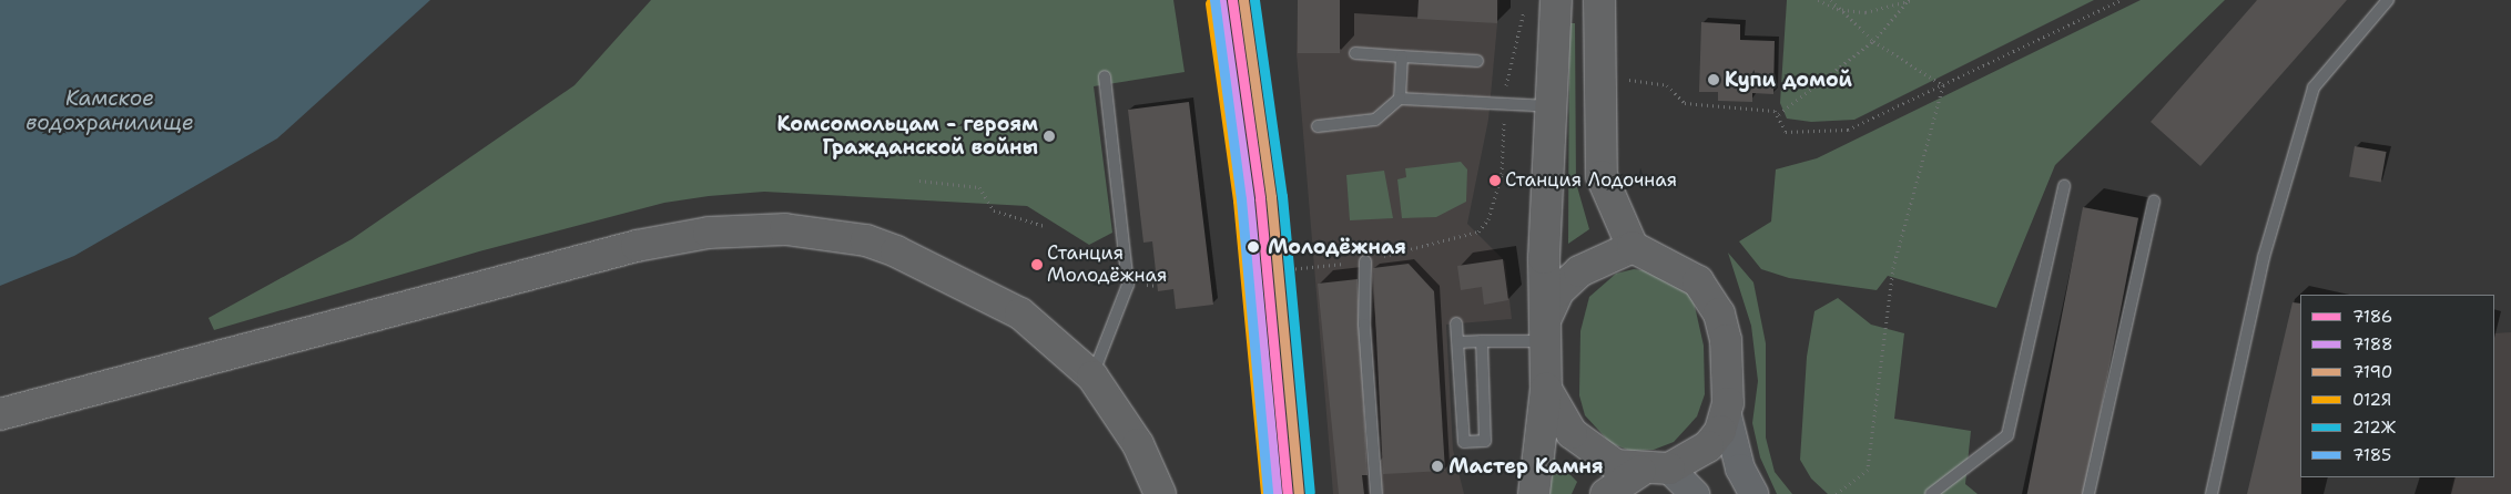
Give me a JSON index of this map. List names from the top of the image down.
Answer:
{
  "water": ["Камское водохранилище"],
  "places": [
    "Купи домой",
    "Комсомольцам - героям Гражданской войны",
    "Станция Лодочная",
    "Молодёжная",
    "Станция Молодёжная",
    "Мастер Камня"
  ],
  "lines": [
    "transit line 7186",
    "transit line 7190",
    "transit line 212Ж",
    "transit line 7185",
    "transit line 7188",
    "transit line 012Я"
  ],
  "legend": [
    "7186",
    "7188",
    "7190",
    "012Я",
    "212Ж",
    "7185"
  ]
}
